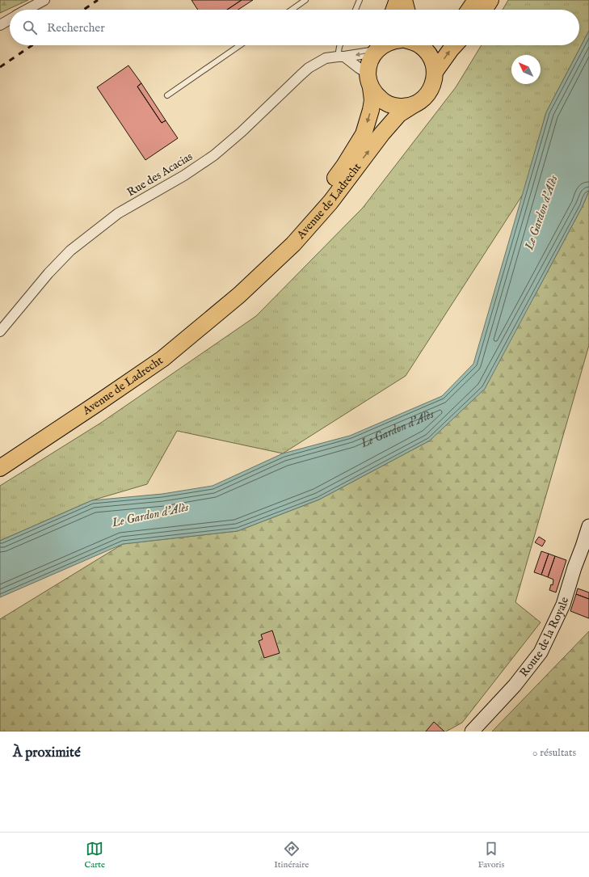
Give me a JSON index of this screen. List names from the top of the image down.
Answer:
{
  "streets": {
    "main road": ["Avenue de Ladrecht", "Route de la Royale"],
    "street": ["Rue des Acacias"]
  },
  "water": ["Le Gardon d'Alès"],
  "north": "top left",
  "page": {
    "search": "Rechercher",
    "heading": ["À proximité", "0 résultats"],
    "nav": ["Carte", "Itinéraire", "Favoris"]
  }
}
